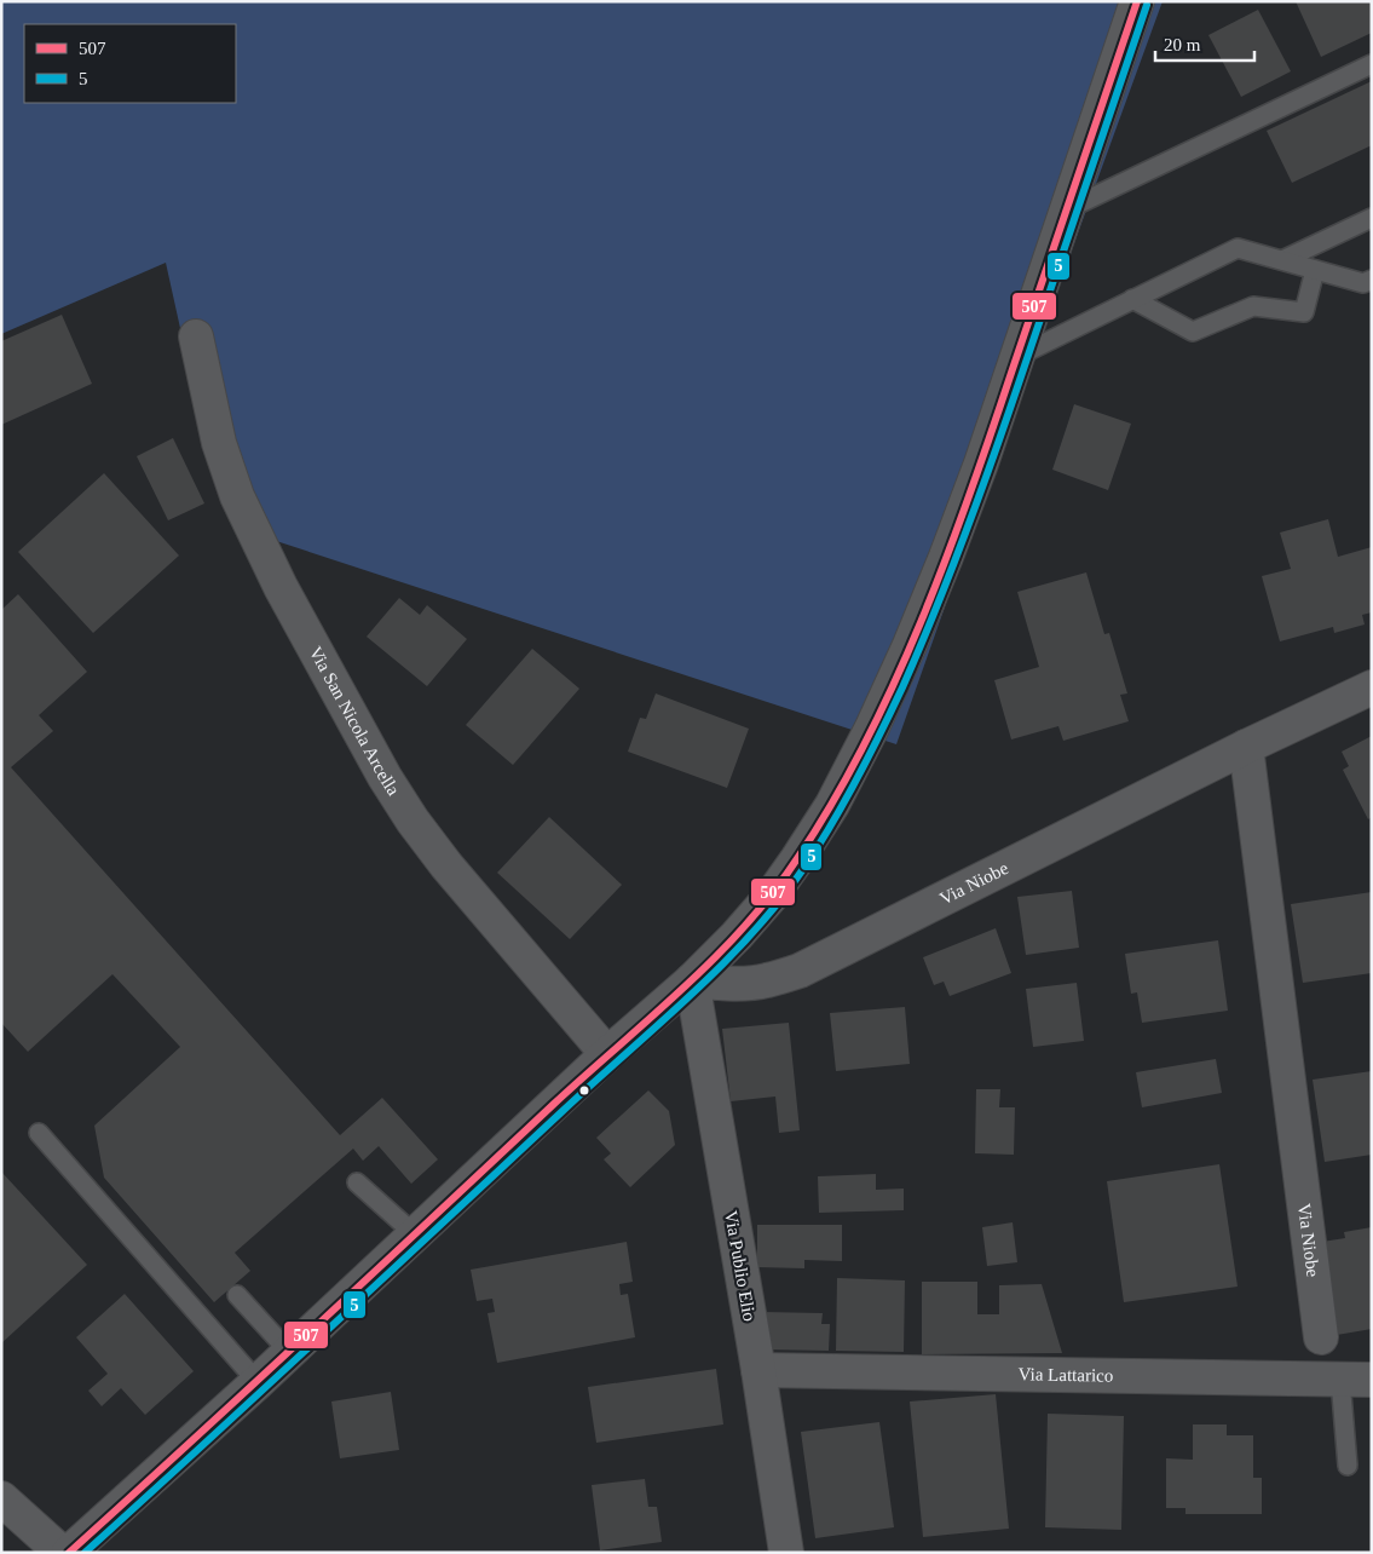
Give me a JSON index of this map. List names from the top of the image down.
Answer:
{
  "streets": {
    "street": [
      "Via San Nicola Arcella",
      "Via Niobe",
      "Via Publio Elio",
      "Via Lattarico"
    ]
  },
  "crossings": [
    ["Via Niobe", "Via Publio Elio"],
    ["Via Publio Elio", "Via Lattarico"]
  ],
  "lines": ["transit line 507", "transit line 5"],
  "legend": ["507", "5"],
  "scale_bar": "20 m"
}
